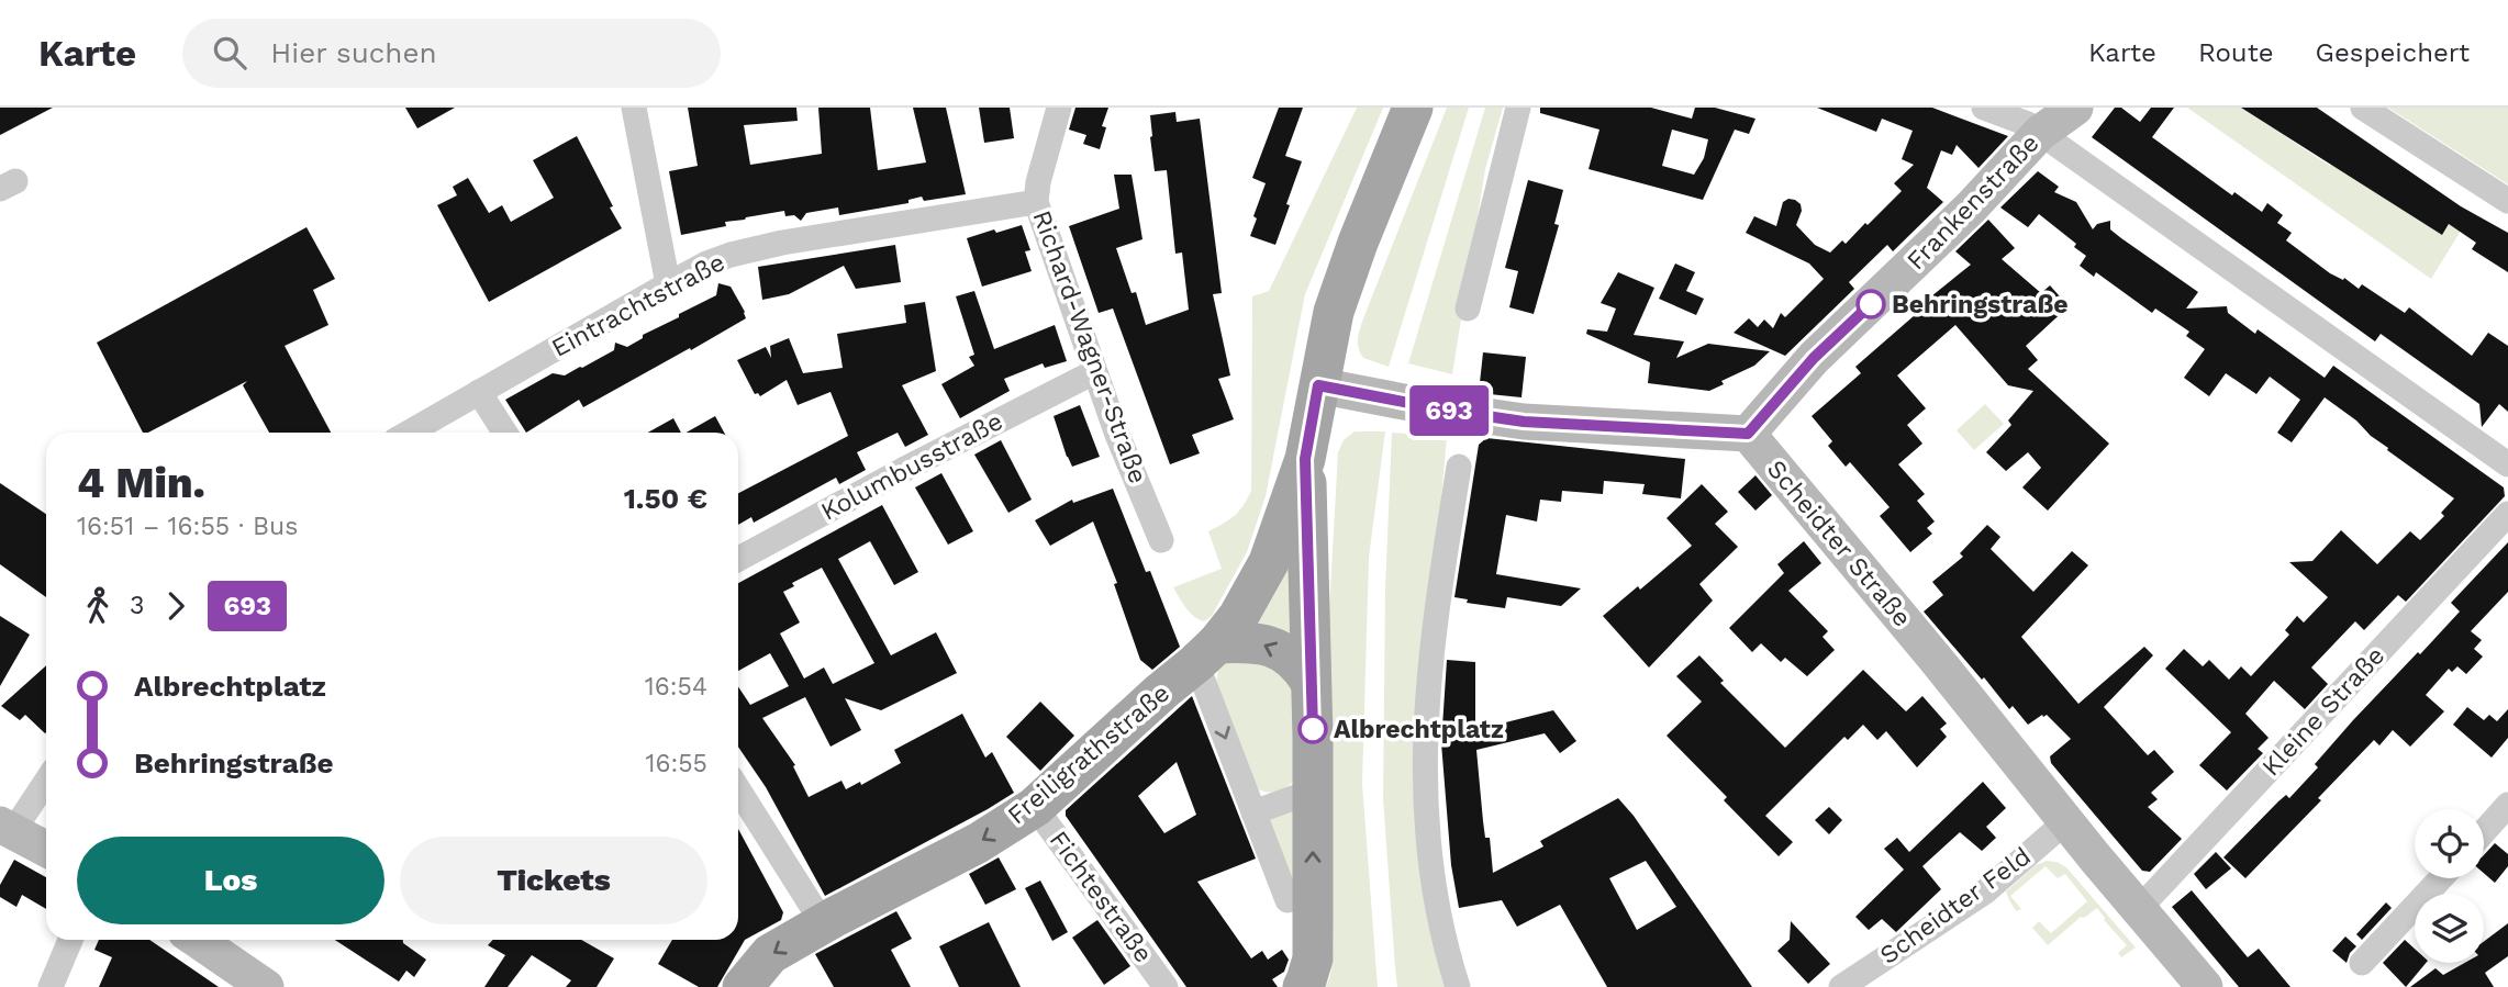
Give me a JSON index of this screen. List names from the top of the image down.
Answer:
{
  "streets": {
    "main road": ["Freiligrathstraße"],
    "street": [
      "Frankenstraße",
      "Eintrachtstraße",
      "Richard-Wagner-Straße",
      "Kolumbusstraße",
      "Scheidter Straße",
      "Kleine Straße",
      "Fichtestraße",
      "Scheidter Feld"
    ]
  },
  "crossings": [
    ["Frankenstraße", "Scheidter Straße"],
    ["Eintrachtstraße", "Richard-Wagner-Straße"],
    ["Richard-Wagner-Straße", "Kolumbusstraße"],
    ["Scheidter Straße", "Kleine Straße"],
    ["Scheidter Straße", "Scheidter Feld"],
    ["Freiligrathstraße", "Fichtestraße"]
  ],
  "one_way": ["Freiligrathstraße"],
  "places": ["Behringstraße", "Albrechtplatz"],
  "lines": ["bus line 693"],
  "page": {
    "header": "Karte",
    "search": "Hier suchen",
    "nav": ["Karte", "Route", "Gespeichert"],
    "on_map": "693",
    "heading": ["4 Min.", "16:51 – 16:55 · Bus", "1.50 €"],
    "legs": ["3", "693"],
    "list": [
      {
        "name": "Albrechtplatz",
        "value": "16:54"
      },
      {
        "name": "Behringstraße",
        "value": "16:55"
      }
    ],
    "buttons": ["Los", "Tickets"]
  }
}
